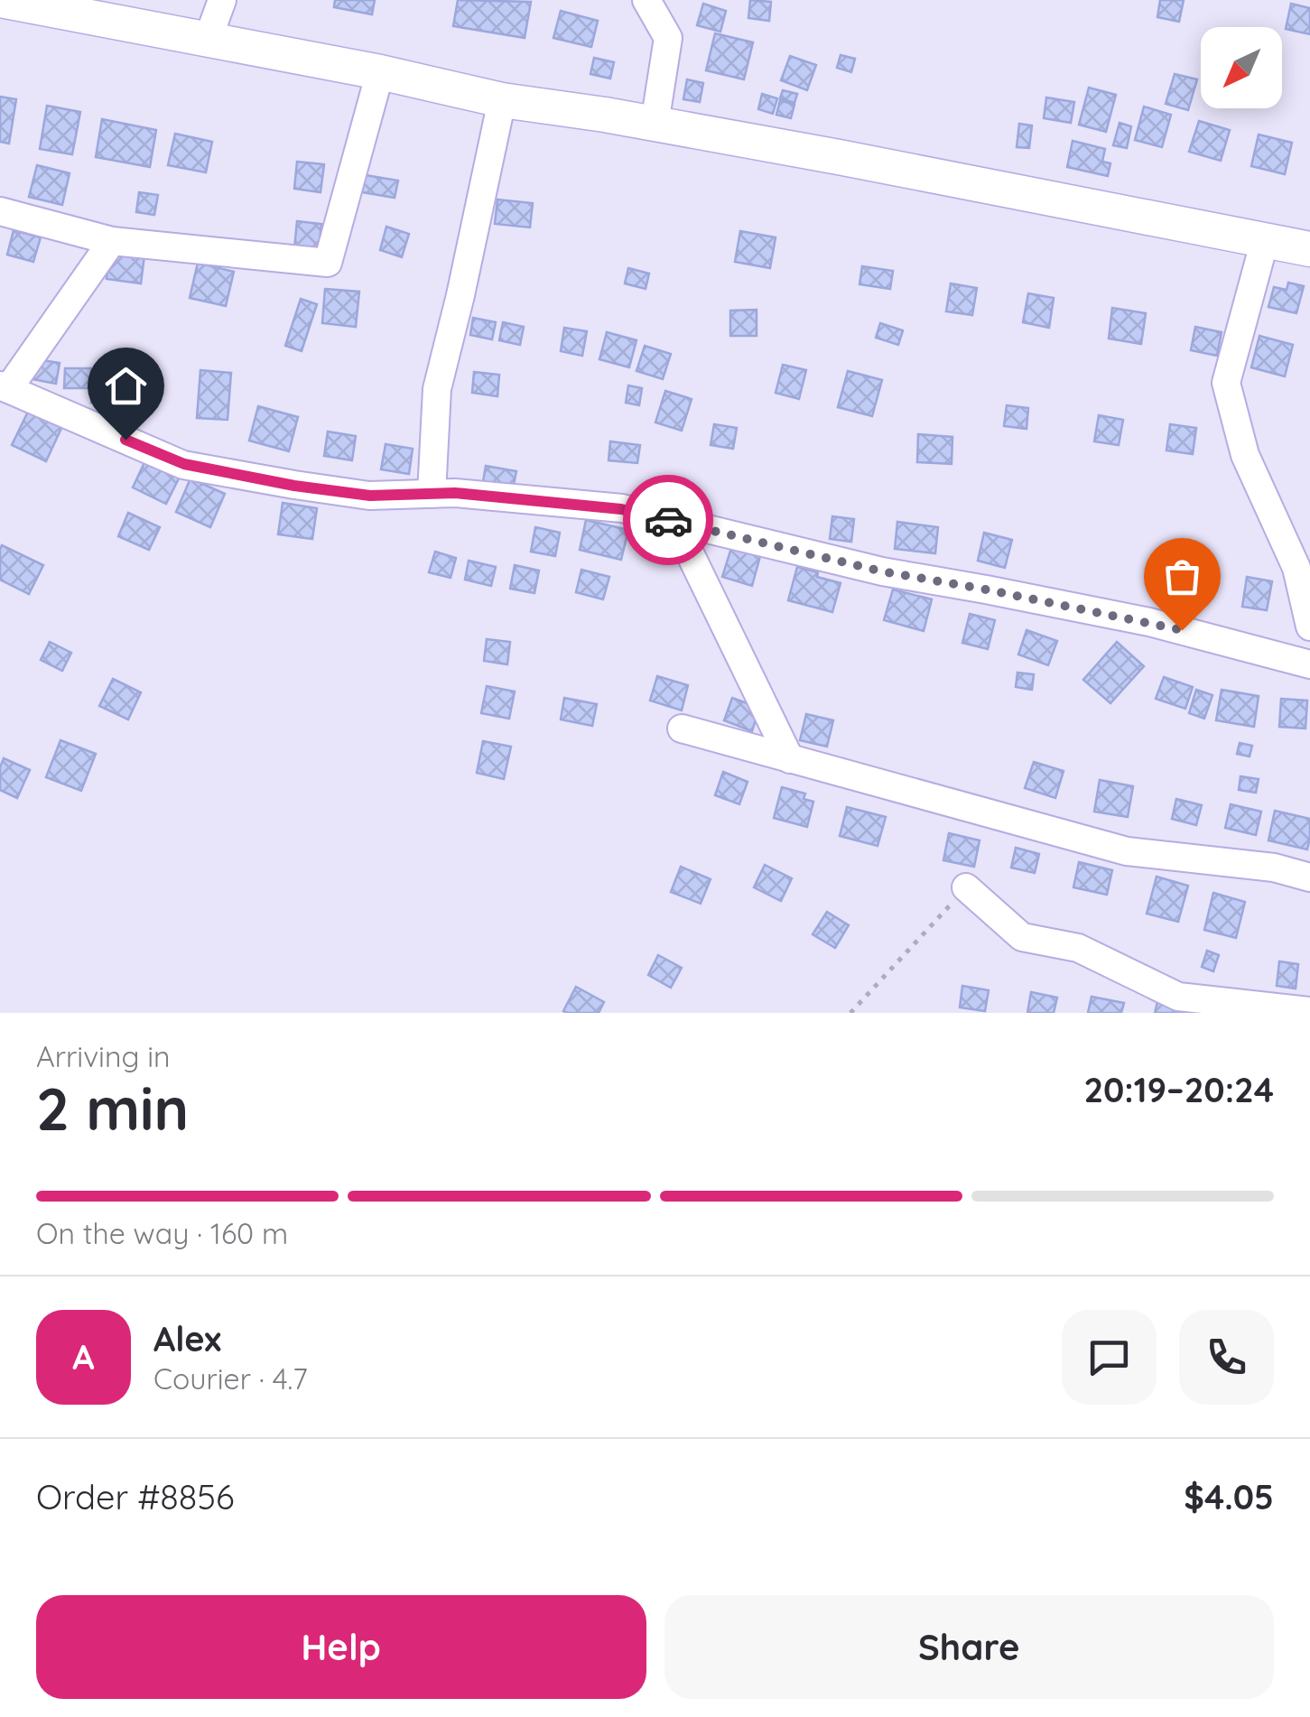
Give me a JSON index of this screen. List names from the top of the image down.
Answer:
{
  "north": "bottom left",
  "page": {
    "heading": ["2 min", "Arriving in", "20:19–20:24"],
    "panel": [
      "Alex",
      "Courier · 4.7",
      "Order #8856",
      "$4.05"
    ],
    "bar": "On the way · 160 m",
    "round": "A",
    "buttons": ["Help", "Share"]
  }
}
